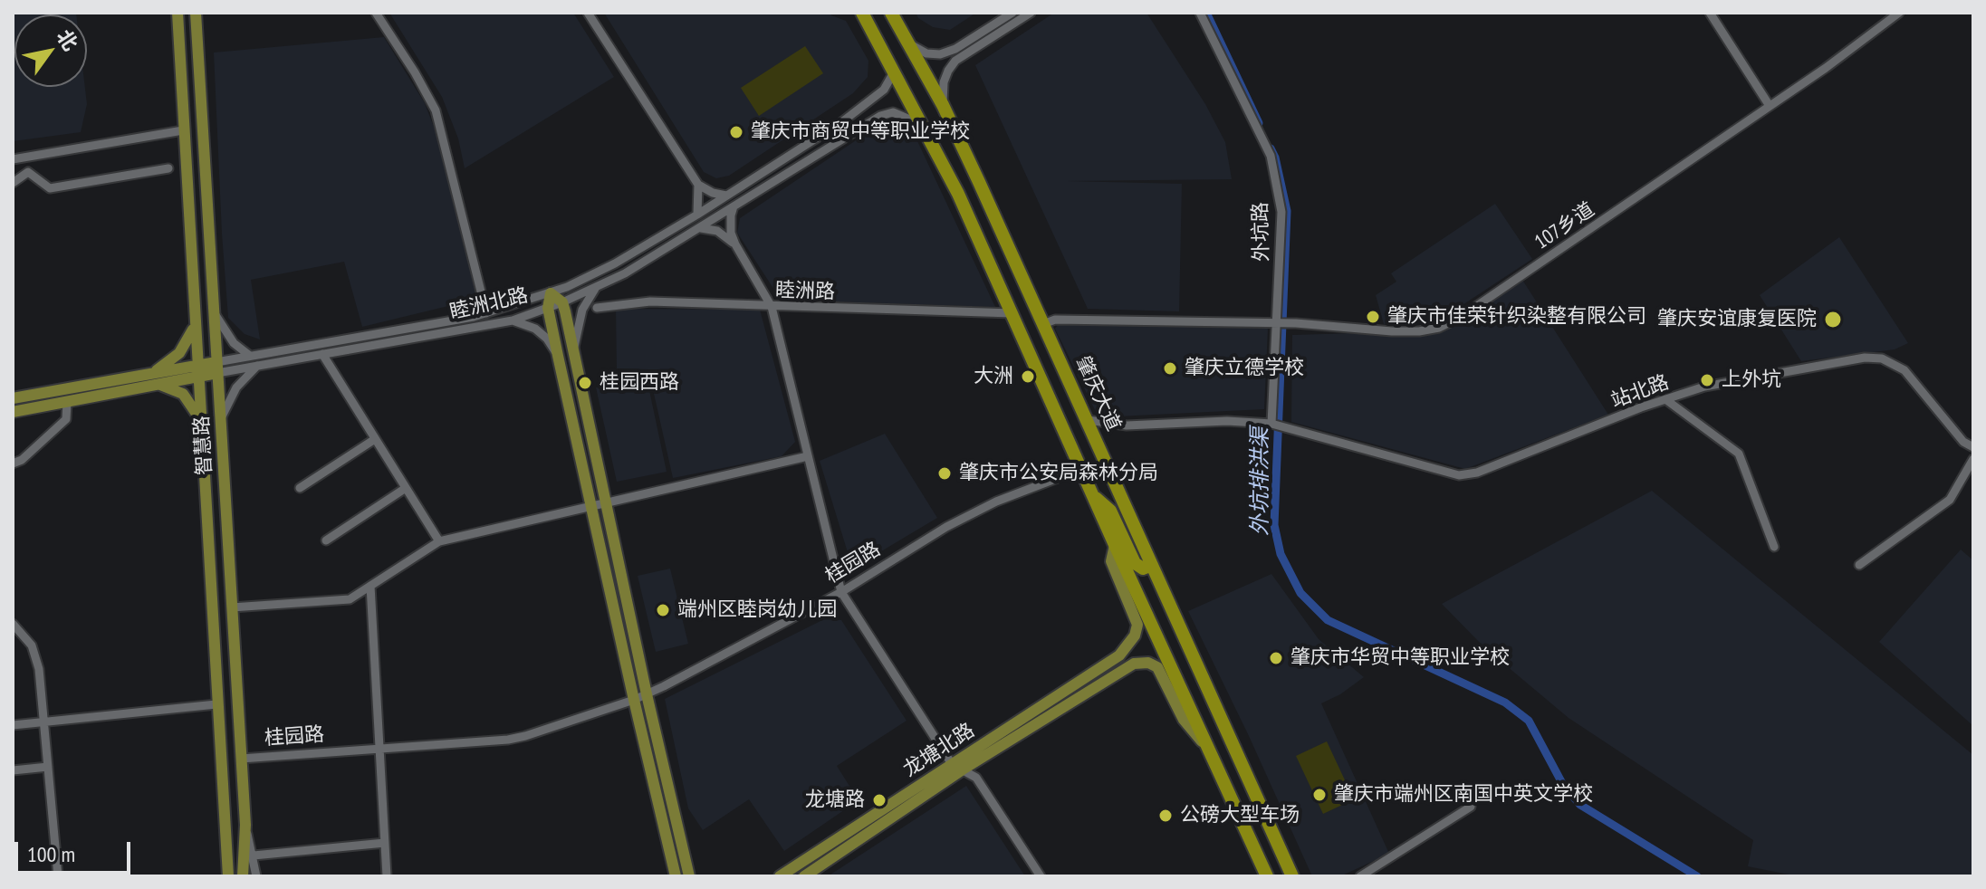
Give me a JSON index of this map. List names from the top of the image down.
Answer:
{
  "streets": {
    "highway": ["肇庆大道"],
    "main road": ["睦洲北路", "智慧路", "龙塘北路"],
    "street": [
      "107乡道",
      "外坑路",
      "睦洲路",
      "站北路",
      "桂园路"
    ]
  },
  "crossings": [
    ["107乡道", "外坑路"],
    ["107乡道", "肇庆大道"],
    ["外坑路", "站北路"],
    ["睦洲北路", "智慧路"],
    ["智慧路", "桂园路"]
  ],
  "water": ["外坑排洪渠"],
  "places": [
    "肇庆市商贸中等职业学校",
    "肇庆市佳荣针织染整有限公司",
    "肇庆安谊康复医院",
    "肇庆立德学校",
    "大洲",
    "上外坑",
    "桂园西路",
    "肇庆市公安局森林分局",
    "端州区睦岗幼儿园",
    "肇庆市华贸中等职业学校",
    "肇庆市端州区南国中英文学校",
    "龙塘路",
    "公磅大型车场"
  ],
  "scale_bar": "100 m",
  "north": "top right"
}
